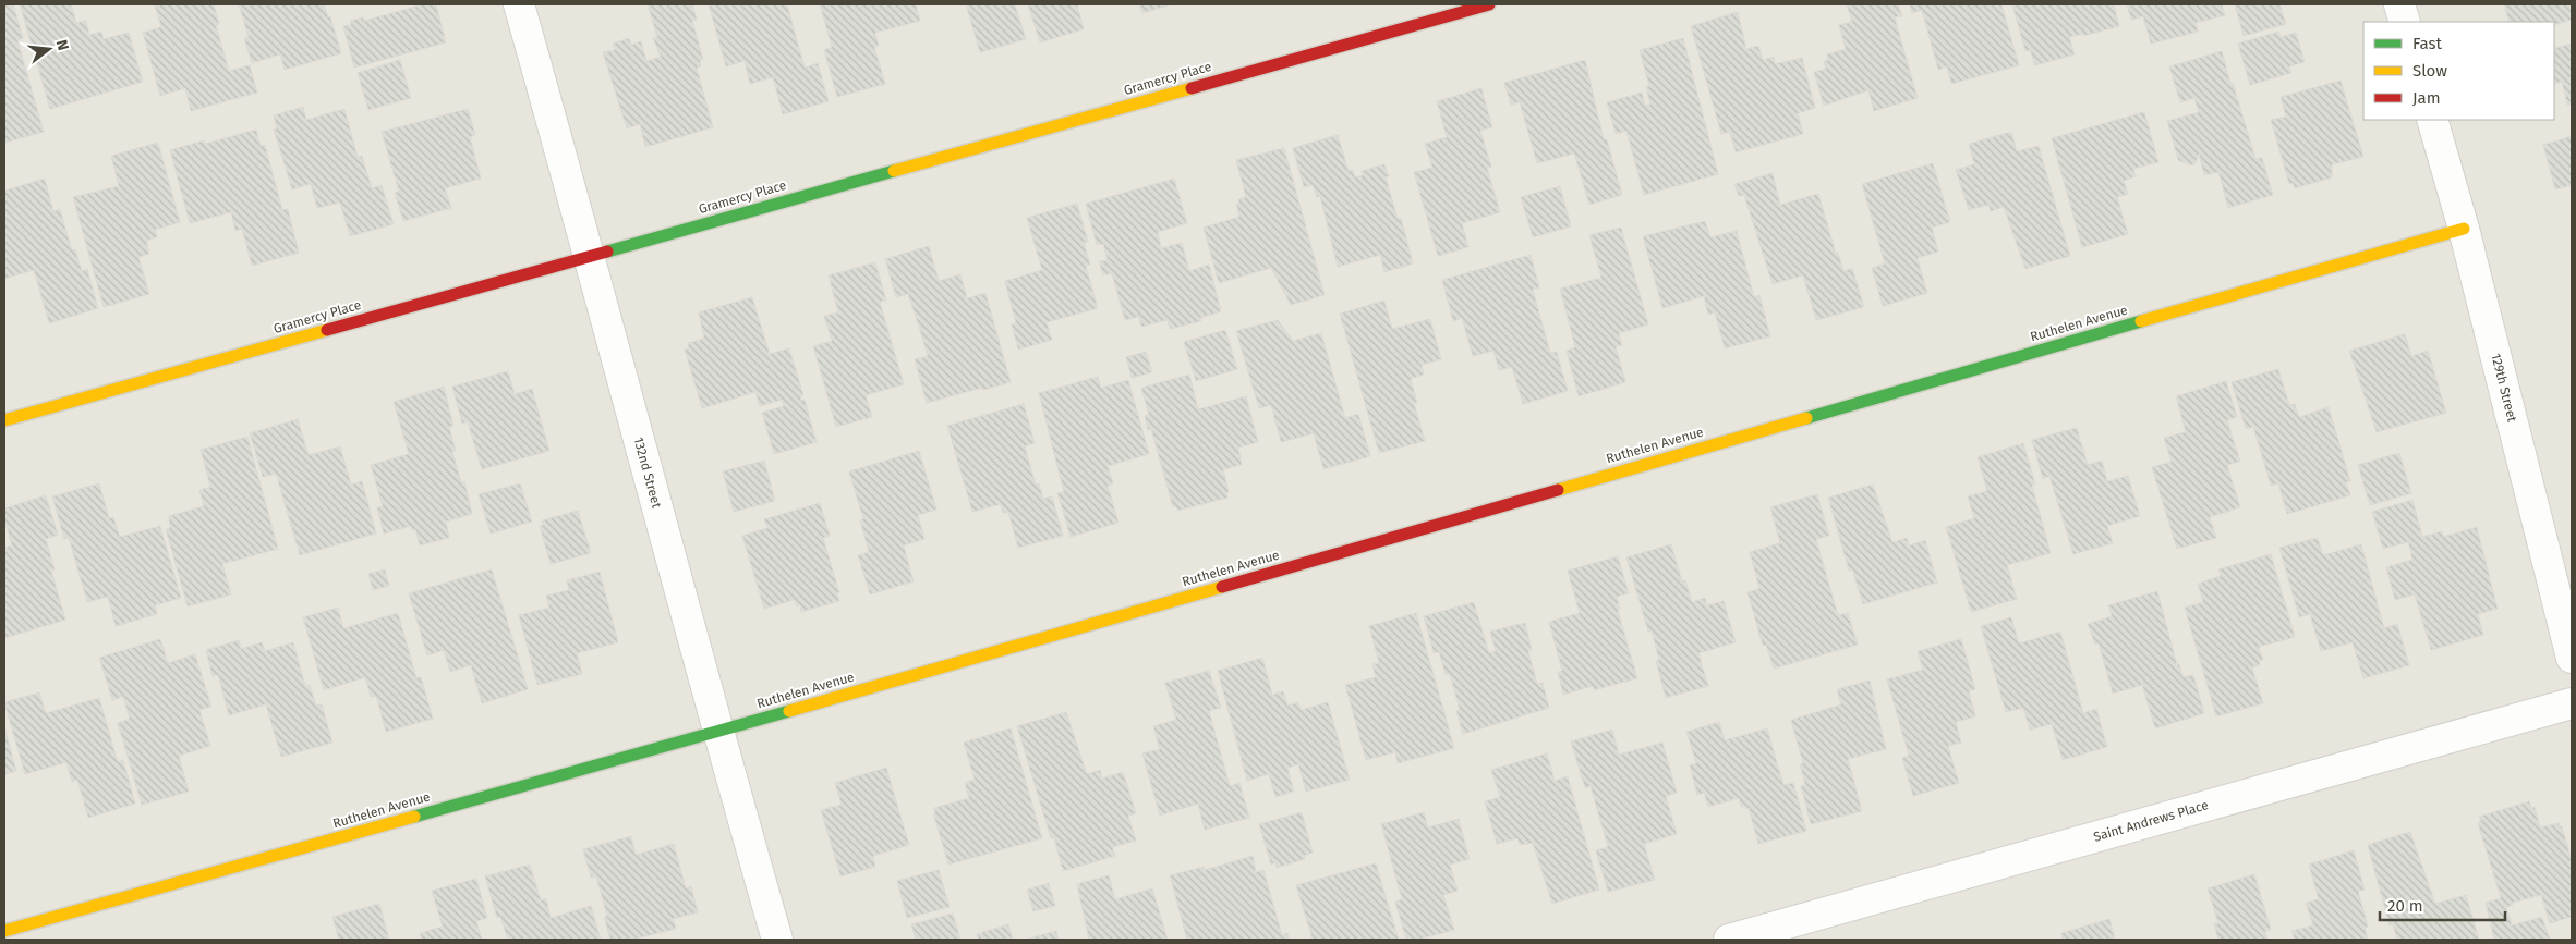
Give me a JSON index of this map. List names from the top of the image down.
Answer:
{
  "streets": {
    "street": [
      "Gramercy Place",
      "Ruthelen Avenue",
      "129th Street",
      "132nd Street",
      "Saint Andrews Place"
    ]
  },
  "crossings": [
    ["Gramercy Place", "132nd Street"],
    ["Ruthelen Avenue", "129th Street"],
    ["Ruthelen Avenue", "132nd Street"]
  ],
  "legend": ["Fast", "Slow", "Jam"],
  "scale_bar": "20 m",
  "north": "right"
}
